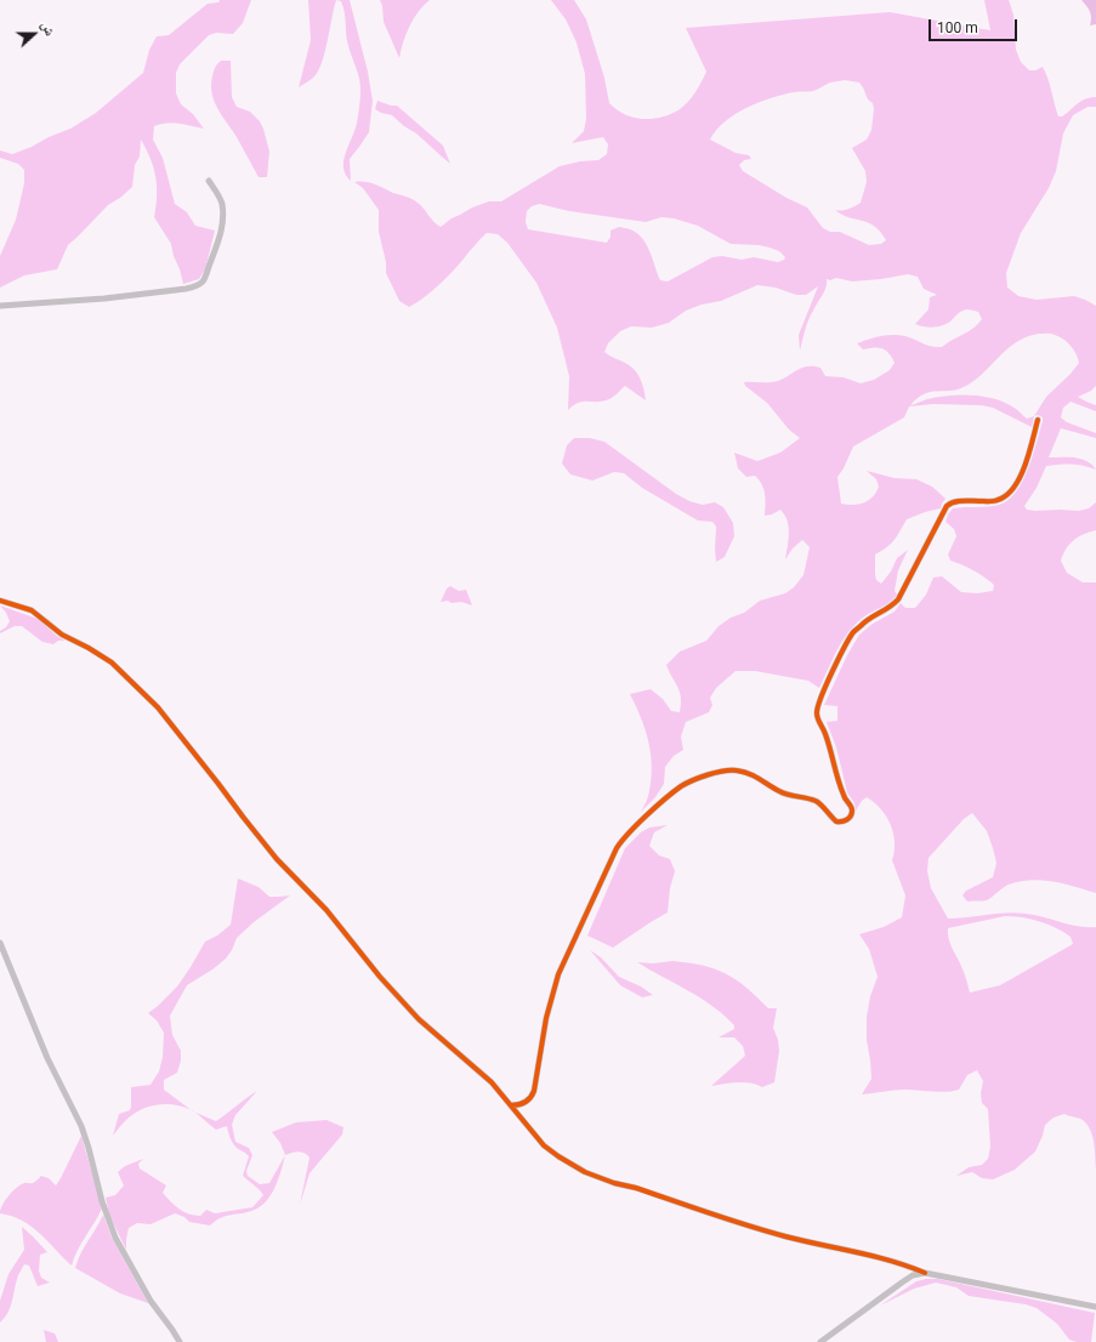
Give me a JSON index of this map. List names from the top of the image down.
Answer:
{
  "scale_bar": "100 m",
  "north": "right"
}
